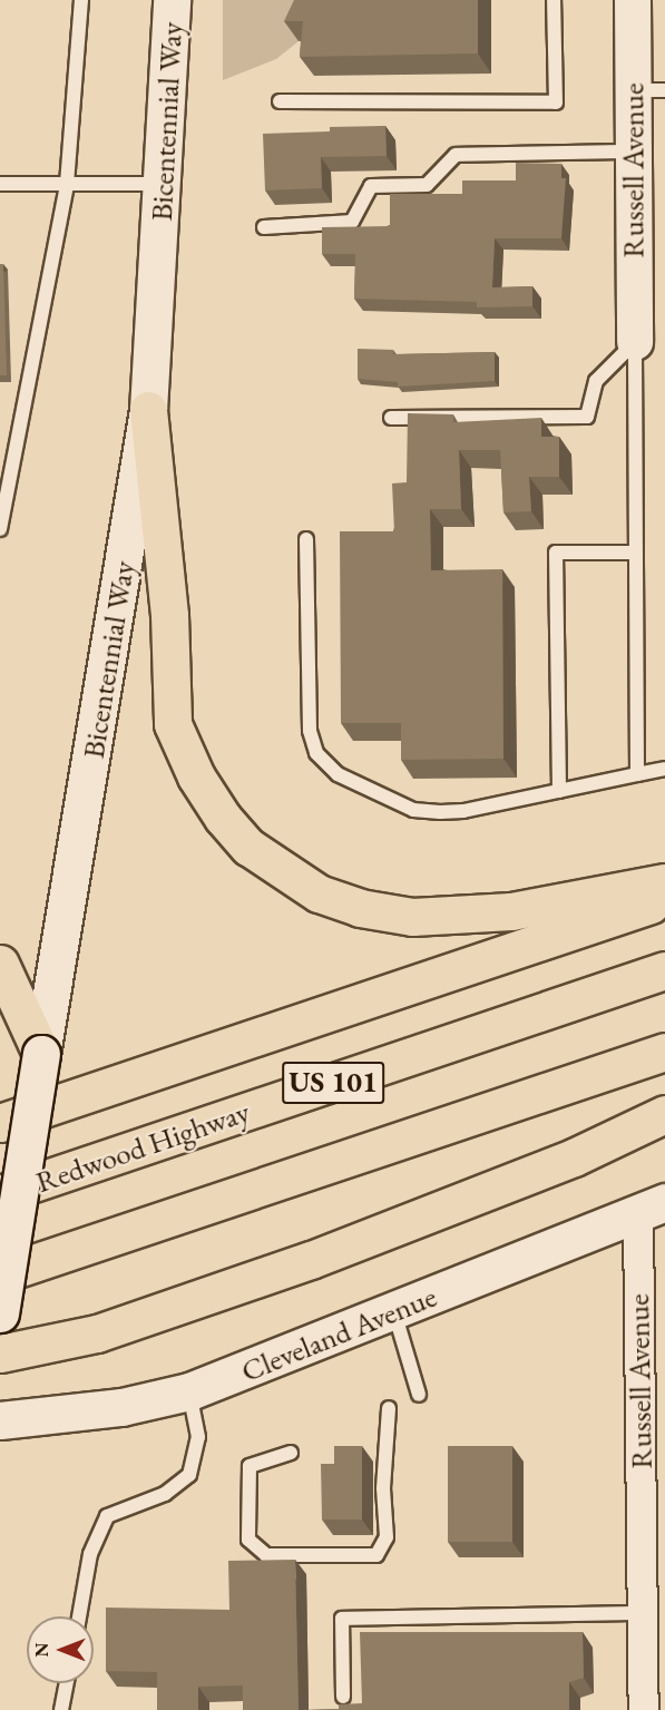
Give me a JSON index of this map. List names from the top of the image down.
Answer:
{
  "streets": {
    "highway": ["US 101", "Redwood Highway"],
    "main road": ["Bicentennial Way", "Cleveland Avenue"],
    "street": ["Russell Avenue"]
  },
  "crossings": [
    ["Russell Avenue", "Cleveland Avenue"]
  ],
  "north": "left"
}
